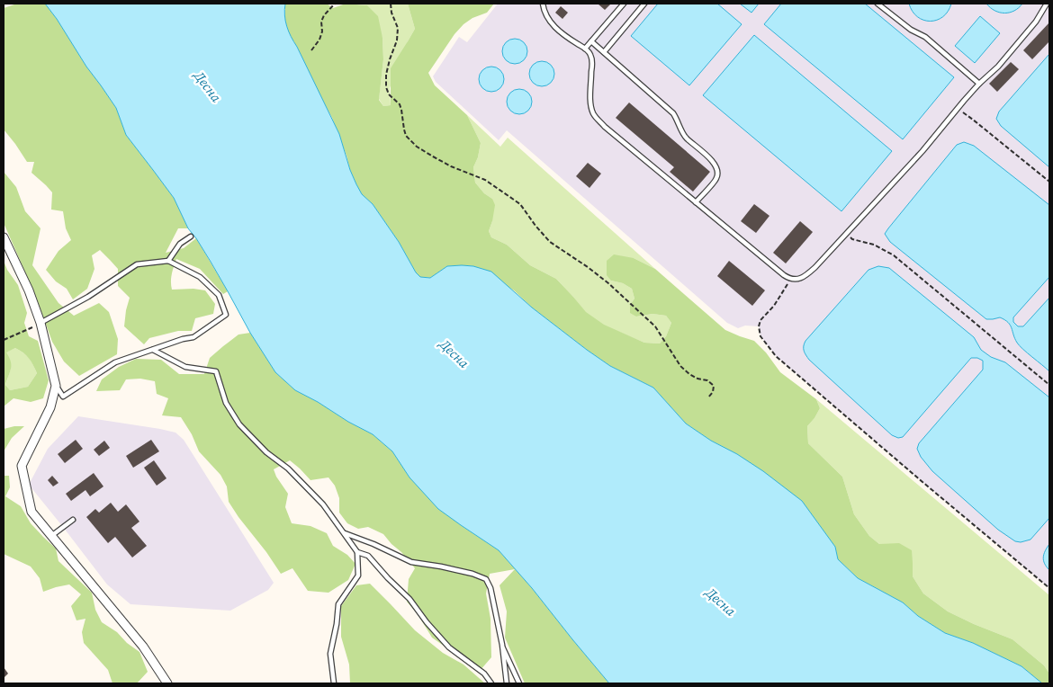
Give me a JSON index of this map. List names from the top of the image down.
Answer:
{
  "water": ["Десна"]
}
